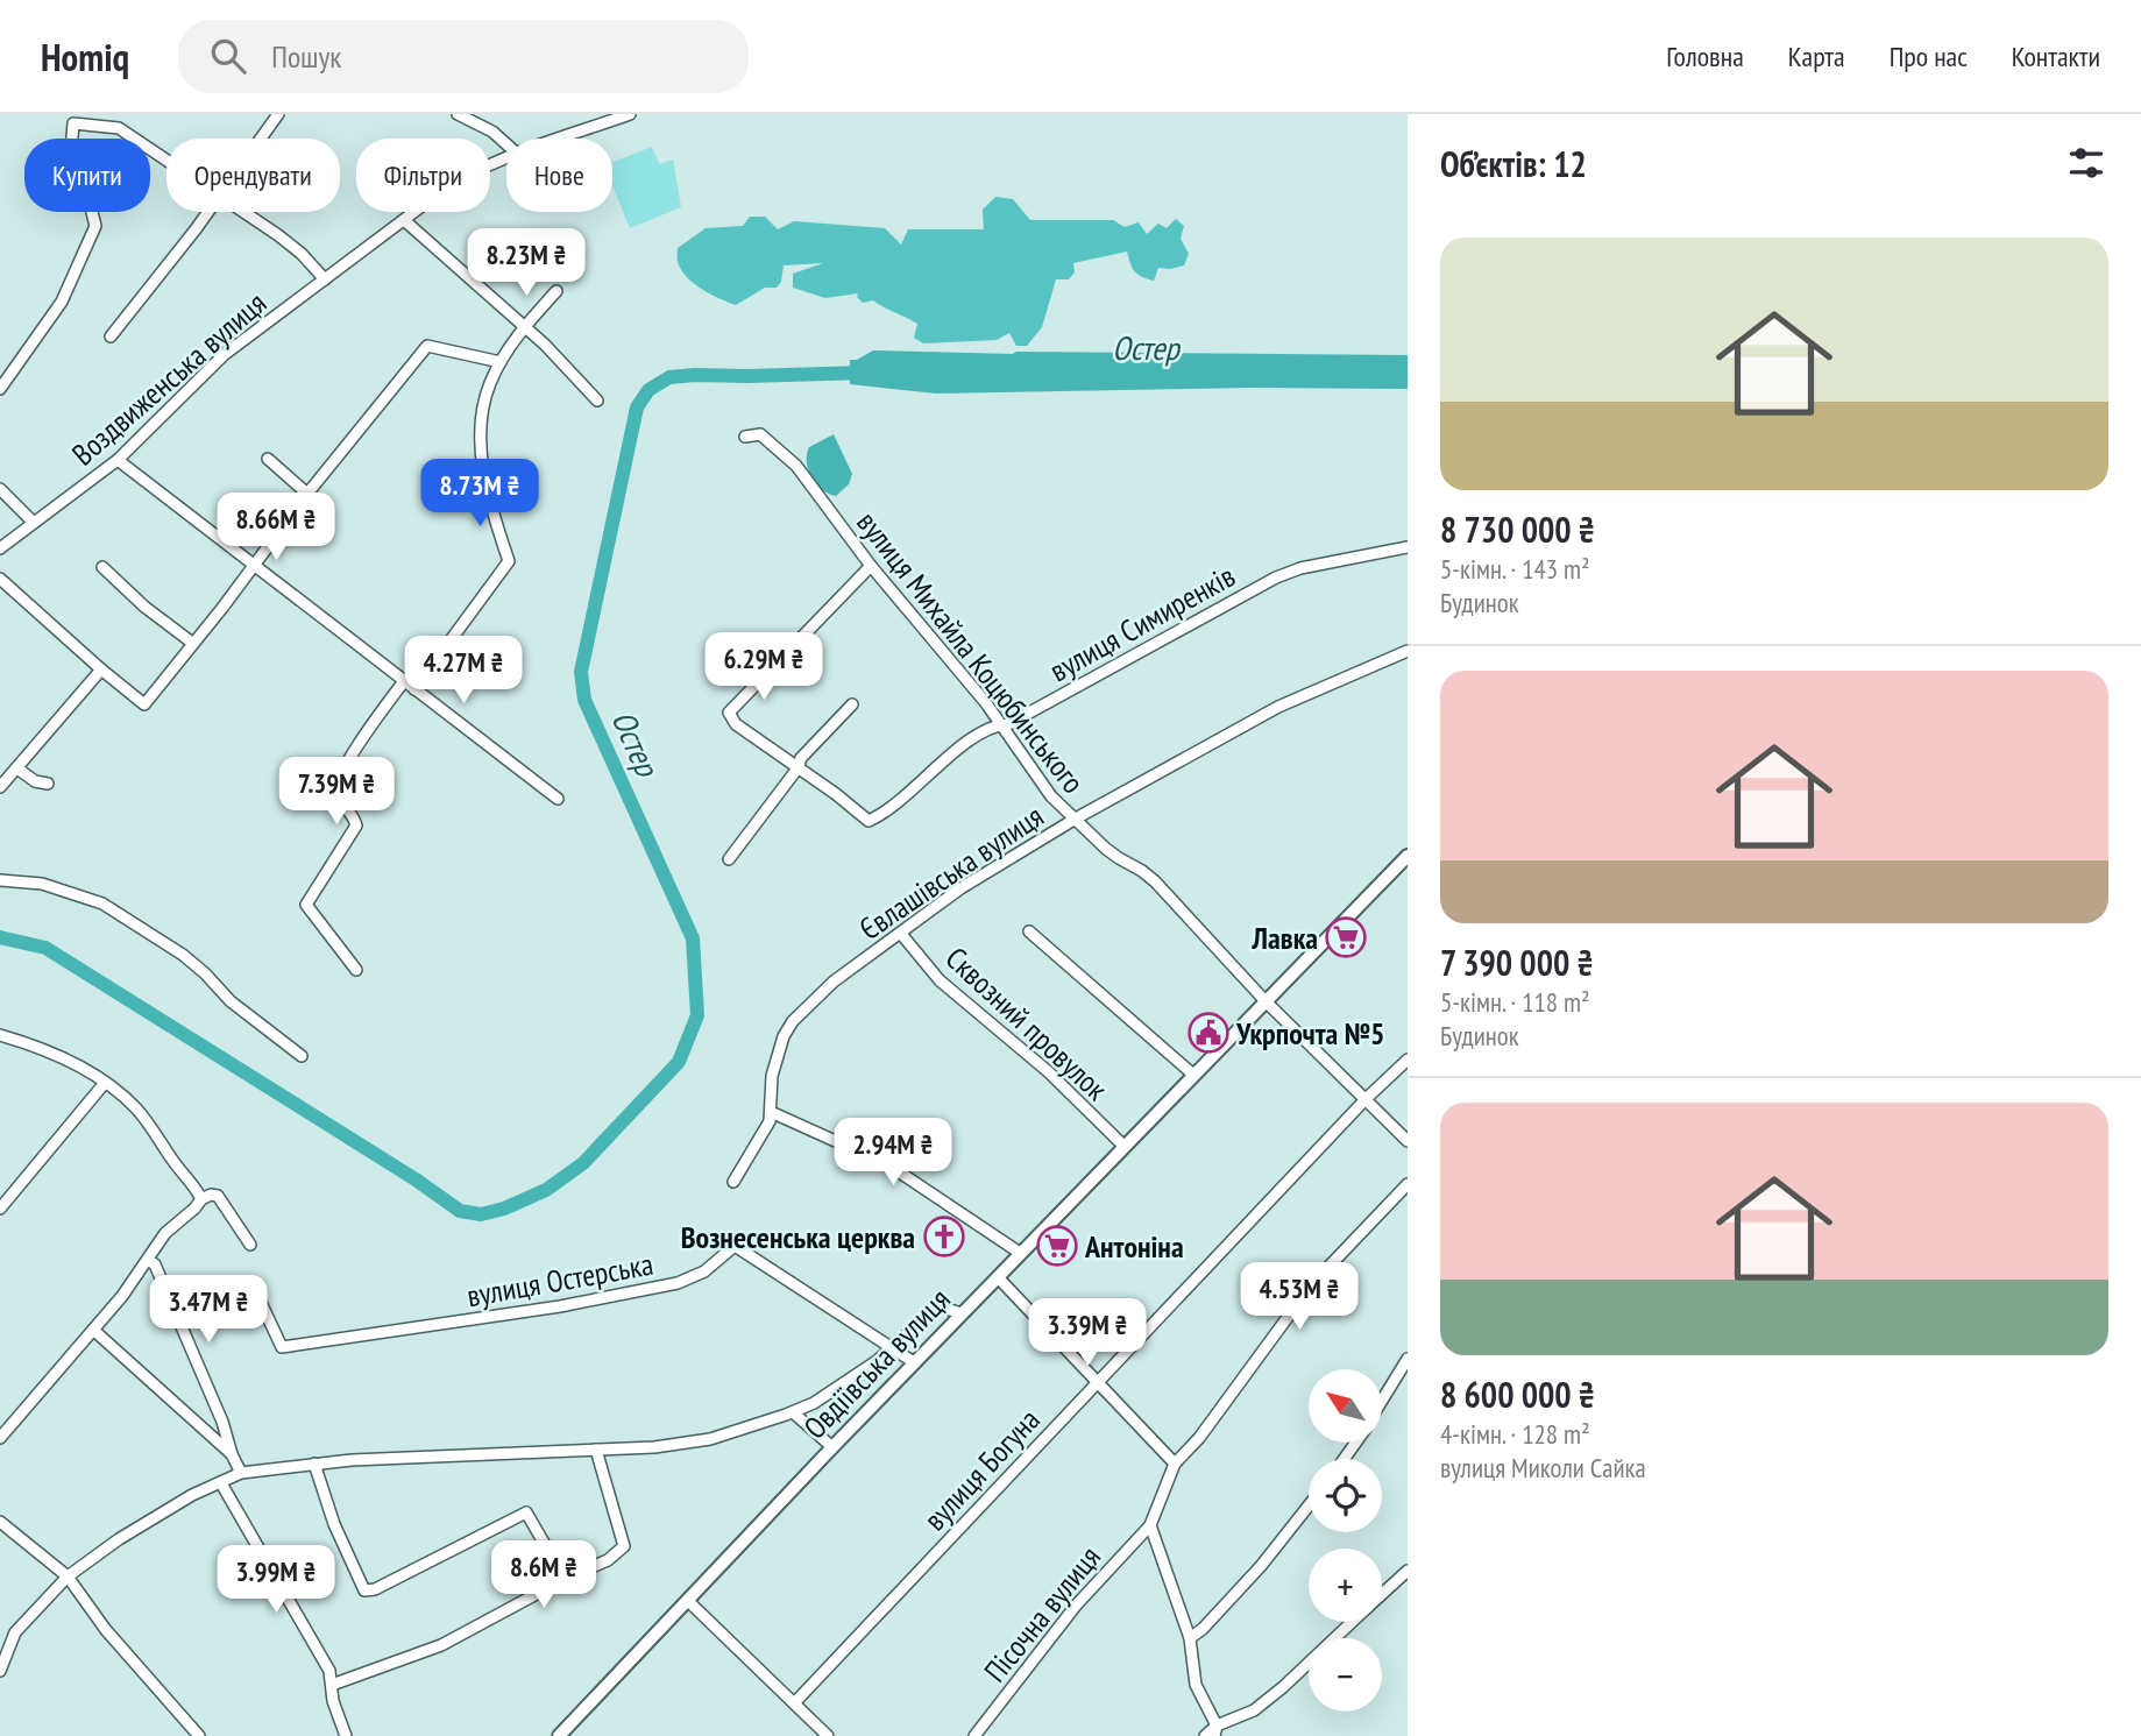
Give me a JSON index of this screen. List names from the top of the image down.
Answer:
{
  "streets": {
    "main road": ["Овдіївська вулиця"],
    "street": [
      "Воздвиженська вулиця",
      "вулиця Симиренків",
      "вулиця Михайла Коцюбинського",
      "Євлашівська вулиця",
      "Сквозний провулок",
      "вулиця Остерська",
      "вулиця Богуна",
      "Пісочна вулиця"
    ]
  },
  "crossings": [
    ["вулиця Симиренків", "вулиця Михайла Коцюбинського"],
    ["вулиця Михайла Коцюбинського", "Євлашівська вулиця"],
    ["вулиця Михайла Коцюбинського", "Овдіївська вулиця"],
    ["вулиця Михайла Коцюбинського", "вулиця Богуна"],
    ["Євлашівська вулиця", "Сквозний провулок"],
    ["Сквозний провулок", "Овдіївська вулиця"],
    ["вулиця Остерська", "Овдіївська вулиця"]
  ],
  "water": ["Остер"],
  "places": {
    "supermarket": ["Лавка", "Антоніна"],
    "public building": ["Укрпочта №5"],
    "church": ["Вознесенська церква"]
  },
  "north": "top left",
  "page": {
    "header": "Homiq",
    "search": "Пошук",
    "nav": [
      "Головна",
      "Карта",
      "Про нас",
      "Контакти"
    ],
    "heading": "Об’єктів: 12",
    "chip": [
      "Купити",
      "Орендувати",
      "Фільтри",
      "Нове"
    ],
    "list": [
      {
        "name": "8 730 000 ₴",
        "note": "5-кімн. · 143 m² · Будинок"
      },
      {
        "name": "7 390 000 ₴",
        "note": "5-кімн. · 118 m² · Будинок"
      },
      {
        "name": "8 600 000 ₴",
        "note": "4-кімн. · 128 m² · вулиця Миколи Сайка"
      }
    ],
    "price": [
      "8.23M ₴",
      "8.73M ₴",
      "8.66M ₴",
      "6.29M ₴",
      "4.27M ₴",
      "7.39M ₴",
      "2.94M ₴",
      "4.53M ₴",
      "3.47M ₴",
      "3.39M ₴",
      "8.6M ₴",
      "3.99M ₴"
    ],
    "map_buttons": ["+", "−"]
  }
}
